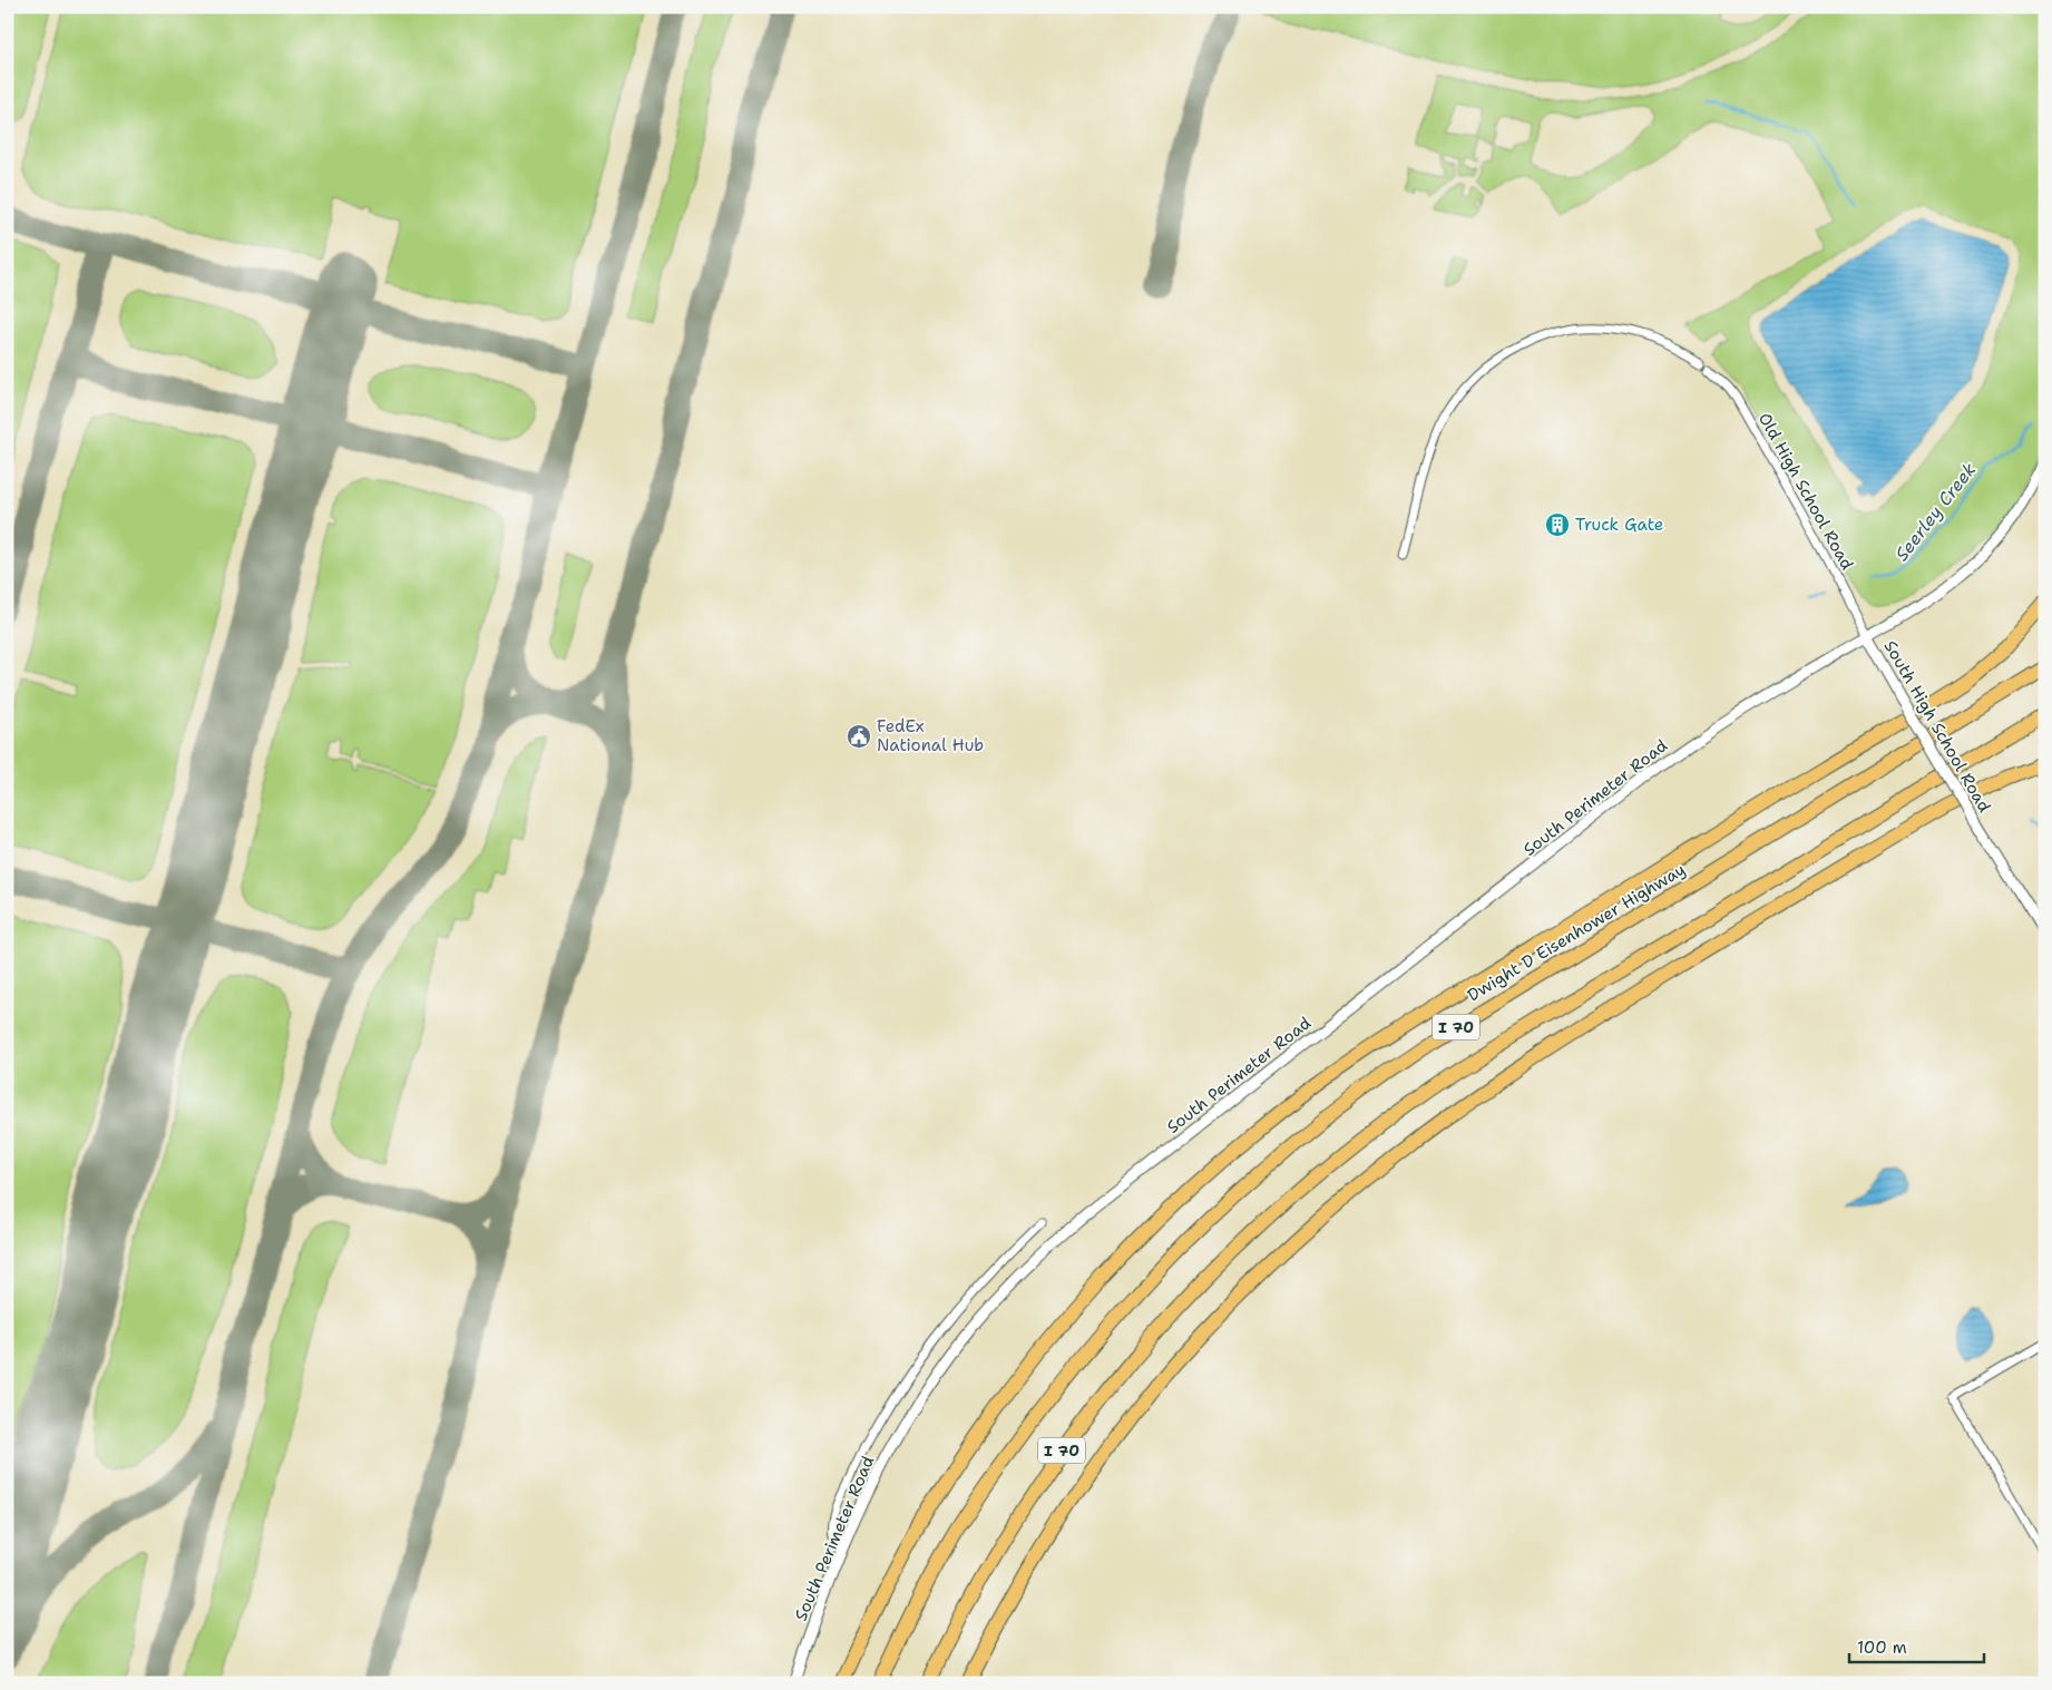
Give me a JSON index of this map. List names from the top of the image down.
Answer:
{
  "streets": {
    "highway": ["Dwight D Eisenhower Highway", "I 70"],
    "street": ["Old High School Road", "South High School Road", "South Perimeter Road"]
  },
  "crossings": [
    ["Old High School Road", "South High School Road"],
    ["Old High School Road", "South Perimeter Road"],
    ["South High School Road", "South Perimeter Road"]
  ],
  "water": ["Seerley Creek"],
  "places": {
    "building": ["Truck Gate"],
    "public building": ["FedEx National Hub"]
  },
  "scale_bar": "100 m"
}
